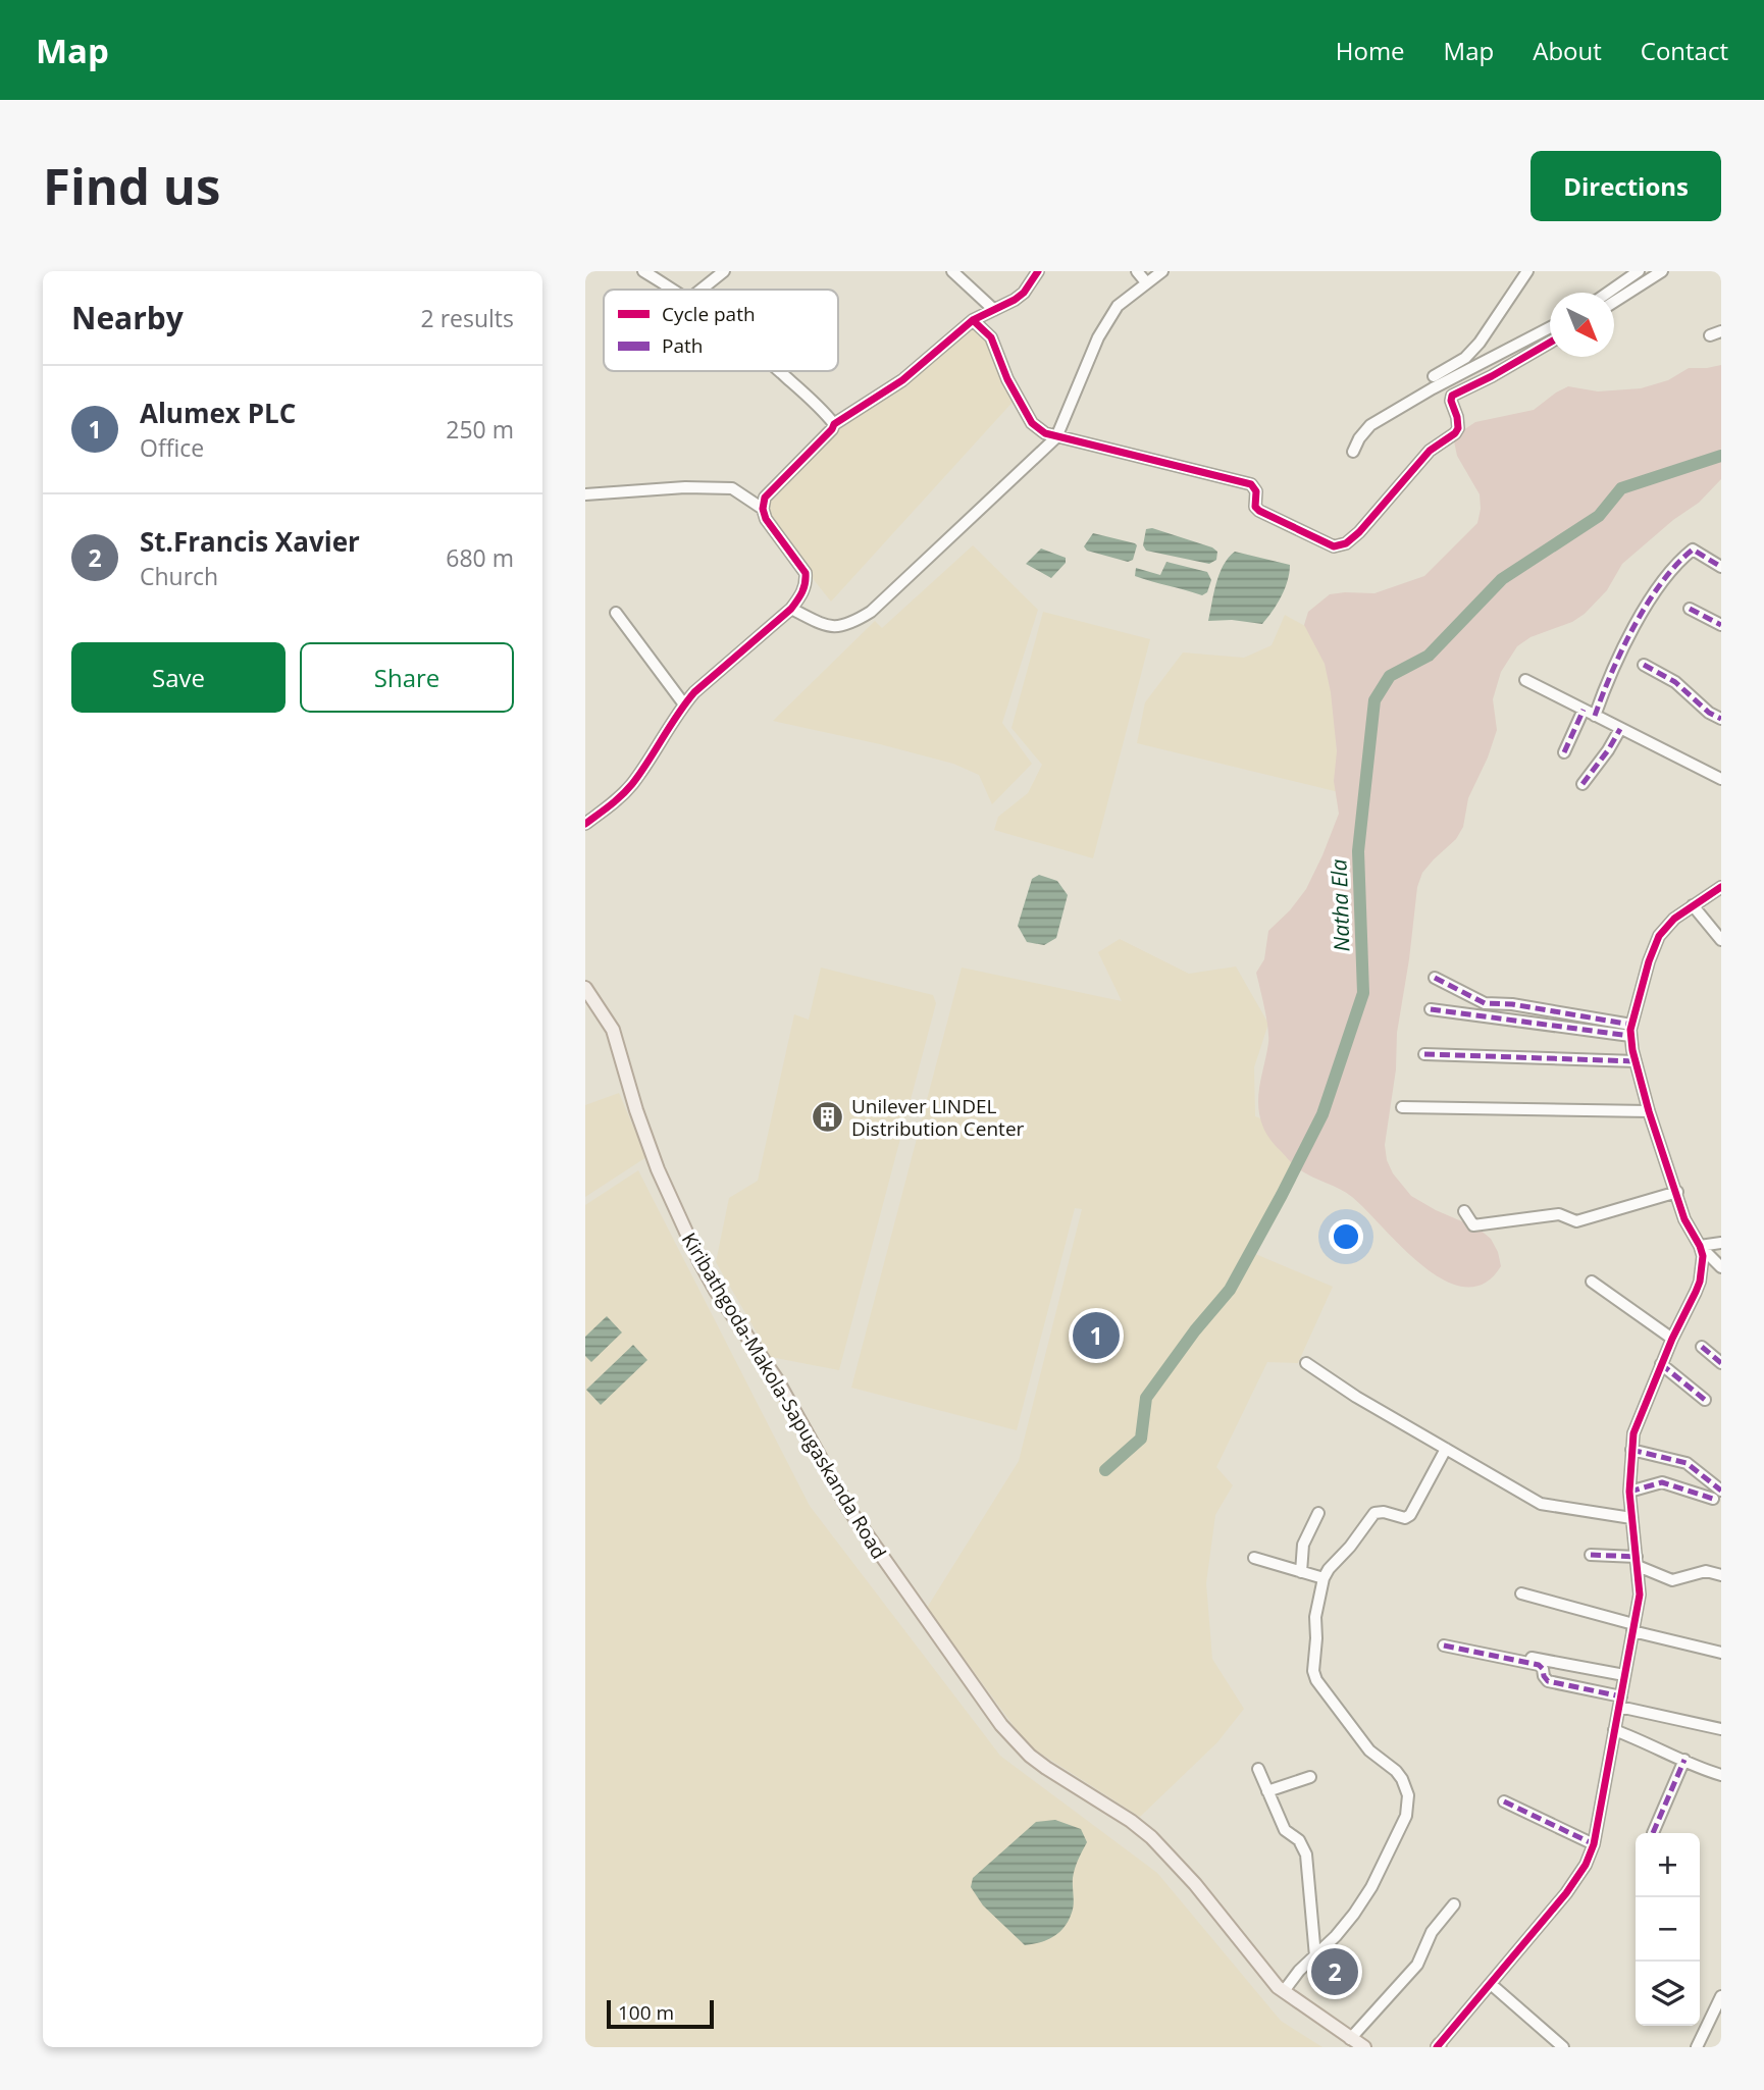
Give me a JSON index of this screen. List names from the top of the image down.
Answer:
{
  "streets": {
    "main road": ["Kiribathgoda-Makola-Sapugaskanda Road"]
  },
  "water": ["Natha Ela"],
  "places": {
    "building": ["Unilever LINDEL Distribution Center"]
  },
  "legend": ["Cycle path", "Path"],
  "scale_bar": "100 m",
  "north": "bottom right",
  "page": {
    "header": "Map",
    "nav": [
      "Home",
      "Map",
      "About",
      "Contact"
    ],
    "buttons": [
      "Directions",
      ["Save", "Share"]
    ],
    "title": "Find us",
    "heading": ["Nearby", "2 results"],
    "list": [
      {
        "mark": "1",
        "name": "Alumex PLC",
        "note": "Office",
        "value": "250 m"
      },
      {
        "mark": "2",
        "name": "St.Francis Xavier",
        "note": "Church",
        "value": "680 m"
      }
    ],
    "pins": ["1", "2"],
    "map_buttons": ["+", "−"],
    "scale": "100 m"
  }
}
